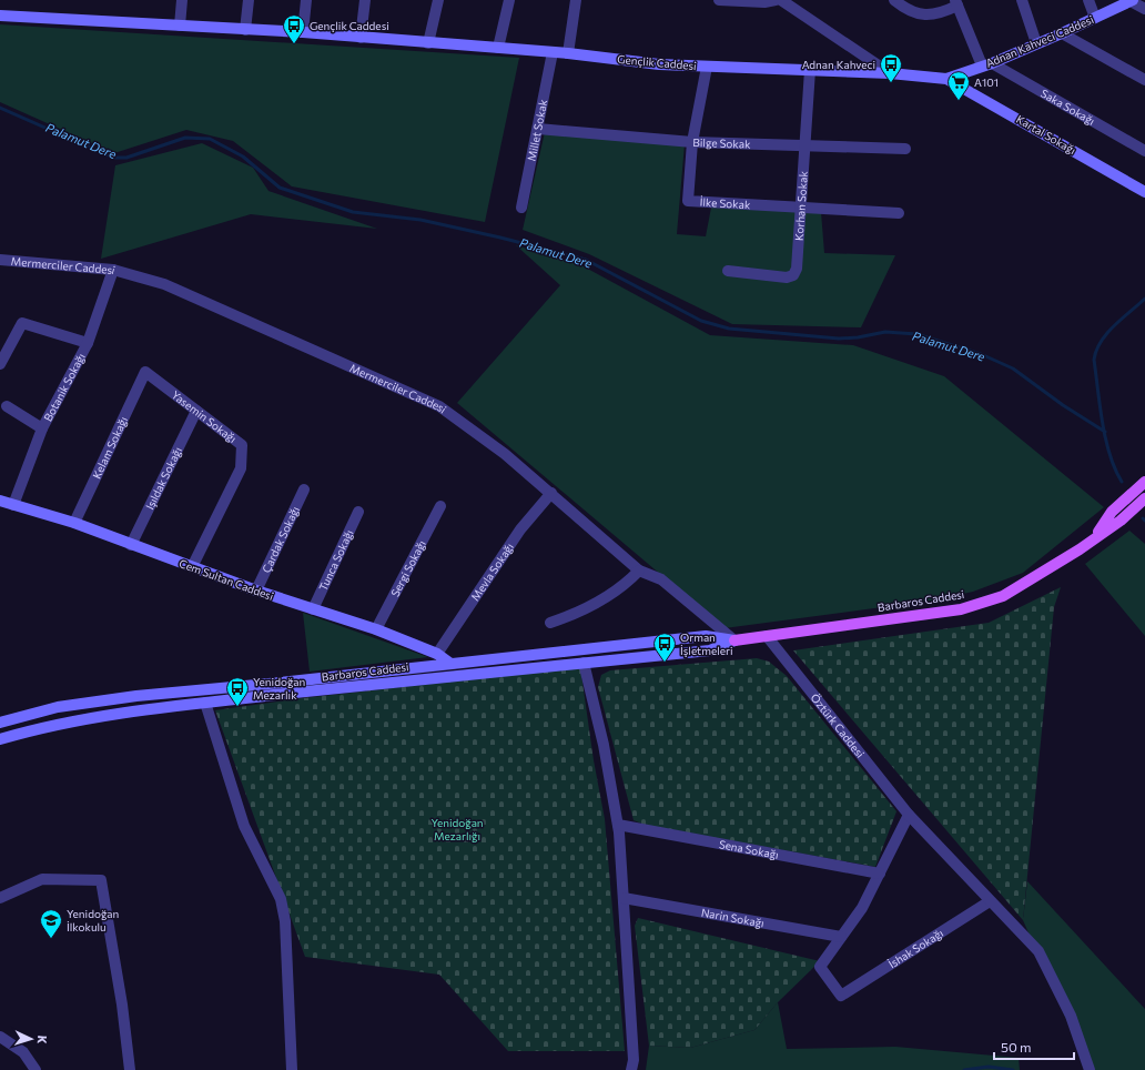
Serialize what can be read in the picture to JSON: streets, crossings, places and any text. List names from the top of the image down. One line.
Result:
{"streets":{"main road":["Adnan Kahveci Caddesi","Gençlik Caddesi","Kartal Sokağı","Cem Sultan Caddesi","Barbaros Caddesi"],"street":["Saka Sokağı","Millet Sokak","Bilge Sokak","İlke Sokak","Korhan Sokak","Mermerciler Caddesi","Botanik Sokağı","Yasemin Sokağı","Kelam Sokağı","Işıldak Sokağı","Çardak Sokağı","Tunca Sokağı","Sergi Sokağı","Mevla Sokağı","Öztürk Caddesi","Sena Sokağı","Narin Sokağı","İshak Sokağı"]},"crossings":[["Adnan Kahveci Caddesi","Gençlik Caddesi"],["Adnan Kahveci Caddesi","Saka Sokağı"],["Adnan Kahveci Caddesi","Kartal Sokağı"],["Gençlik Caddesi","Millet Sokak"],["Gençlik Caddesi","İlke Sokak"],["Gençlik Caddesi","Korhan Sokak"],["Millet Sokak","Bilge Sokak"],["Bilge Sokak","İlke Sokak"],["Bilge Sokak","Korhan Sokak"],["İlke Sokak","Korhan Sokak"],["Mermerciler Caddesi","Botanik Sokağı"],["Mermerciler Caddesi","Mevla Sokağı"],["Mermerciler Caddesi","Barbaros Caddesi"],["Botanik Sokağı","Cem Sultan Caddesi"],["Yasemin Sokağı","Kelam Sokağı"],["Yasemin Sokağı","Işıldak Sokağı"],["Yasemin Sokağı","Cem Sultan Caddesi"],["Kelam Sokağı","Cem Sultan Caddesi"],["Işıldak Sokağı","Cem Sultan Caddesi"],["Çardak Sokağı","Cem Sultan Caddesi"],["Tunca Sokağı","Cem Sultan Caddesi"],["Sergi Sokağı","Cem Sultan Caddesi"],["Mevla Sokağı","Cem Sultan Caddesi"],["Cem Sultan Caddesi","Barbaros Caddesi"],["Barbaros Caddesi","Öztürk Caddesi"],["Öztürk Caddesi","İshak Sokağı"],["Narin Sokağı","İshak Sokağı"]],"water":["Palamut Dere"],"parks":["Yenidoğan Mezarlığı"],"places":{"bus stop":["Gençlik Caddesi","Adnan Kahveci","Orman İşletmeleri","Yenidoğan Mezarlık"],"supermarket":["A101"],"school or university":["Yenidoğan İlkokulu"]},"scale_bar":"50 m","north":"right"}
